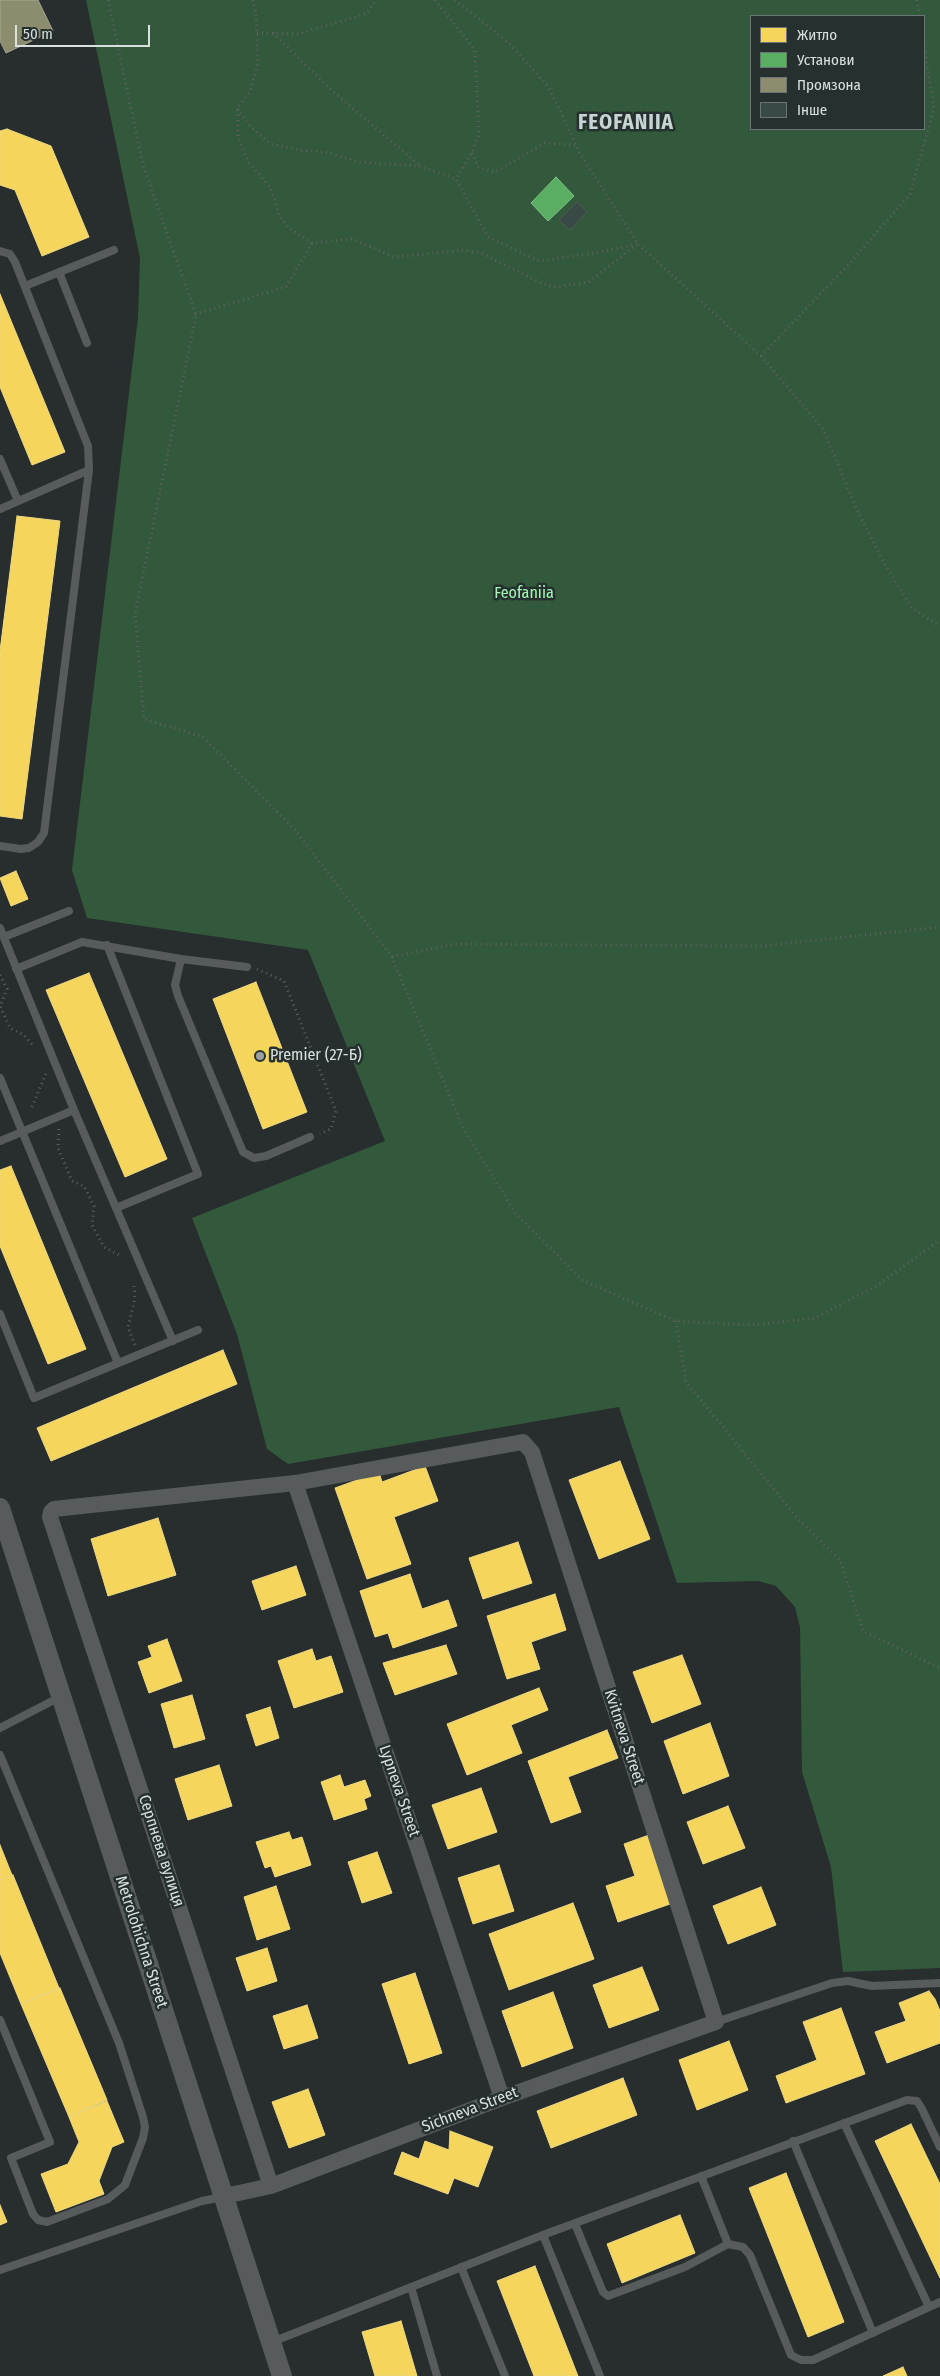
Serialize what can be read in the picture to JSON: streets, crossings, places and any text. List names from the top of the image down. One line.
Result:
{"streets":{"street":["Kvitneva Street","Lypneva Street","Серпнева вулиця","Metrolohichna Street","Sichneva Street"]},"crossings":[["Kvitneva Street","Lypneva Street"],["Kvitneva Street","Серпнева вулиця"],["Kvitneva Street","Sichneva Street"],["Lypneva Street","Серпнева вулиця"],["Lypneva Street","Sichneva Street"],["Серпнева вулиця","Sichneva Street"],["Metrolohichna Street","Sichneva Street"]],"districts":["FEOFANIIA"],"parks":["Feofaniia"],"places":["Premier (27-Б)"],"legend":["Житло","Установи","Промзона","Інше"],"scale_bar":"50 m"}
